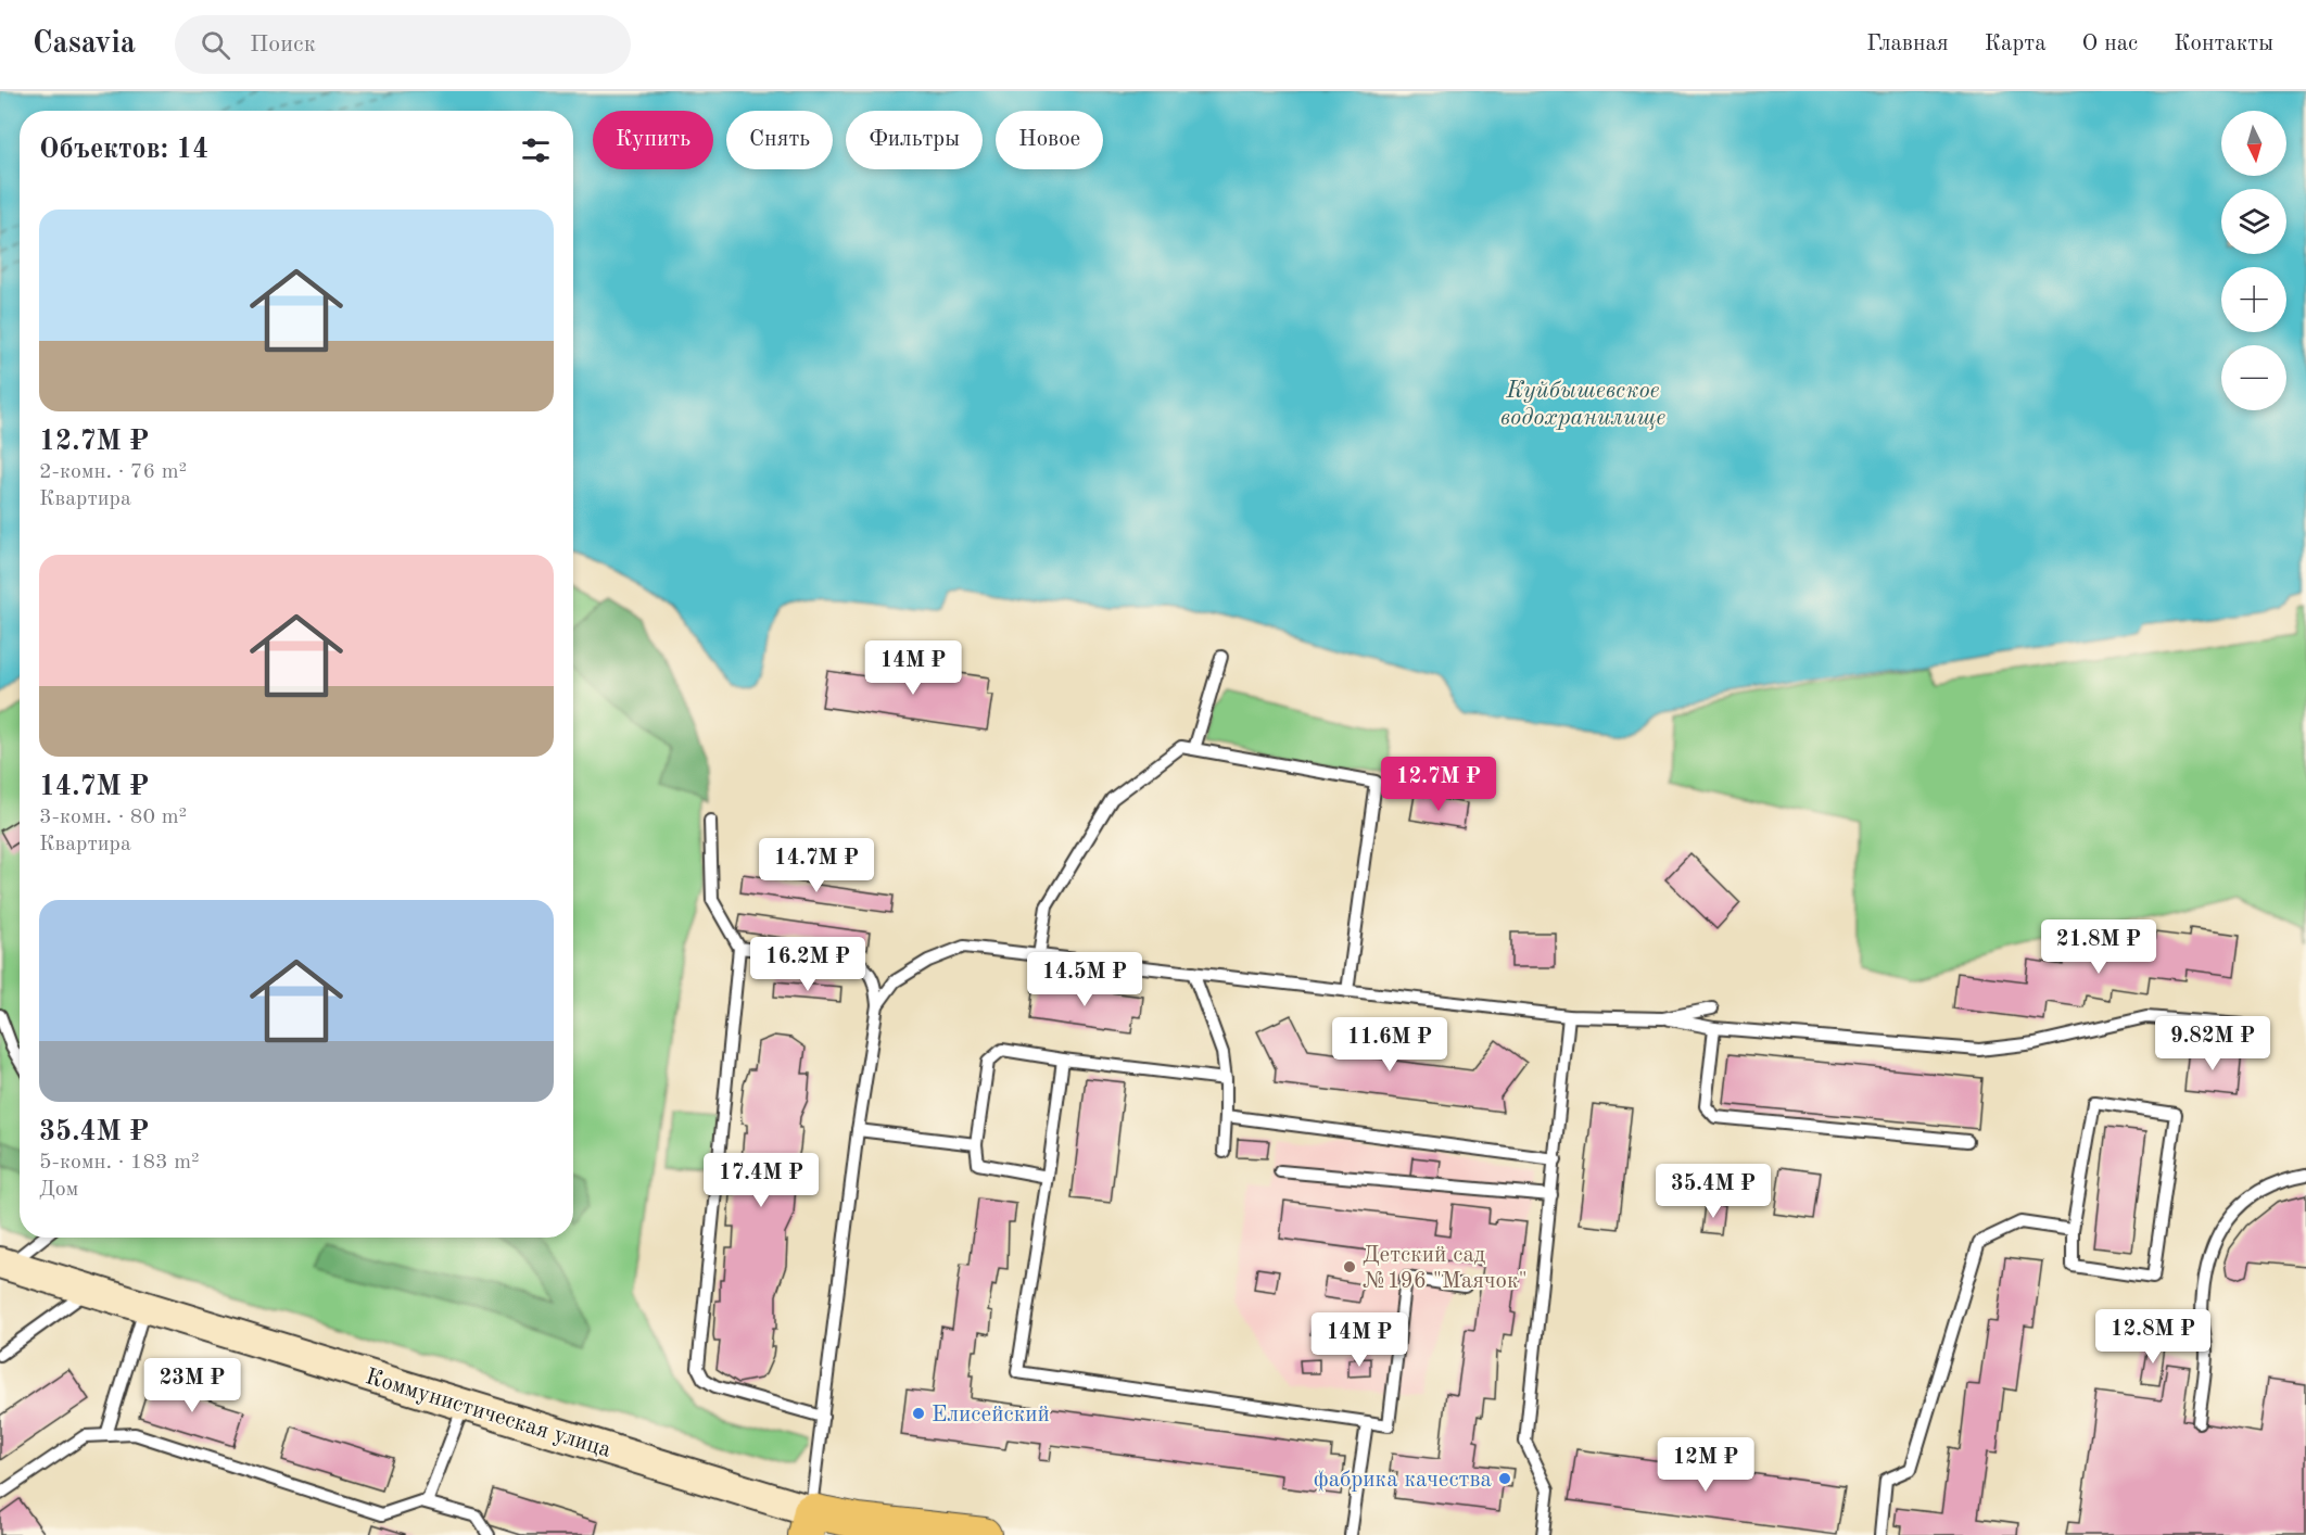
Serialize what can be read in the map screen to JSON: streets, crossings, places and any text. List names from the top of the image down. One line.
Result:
{"streets":{"main road":["Коммунистическая улица"]},"water":["Куйбышевское водохранилище"],"places":["Детский сад №196 \"Маячок\"","Елисейский","фабрика качества"],"north":"bottom","page":{"header":"Casavia","search":"Поиск","nav":["Главная","Карта","О нас","Контакты"],"map_buttons":["+","−"],"chip":["Купить","Снять","Фильтры","Новое"],"heading":"Объектов: 14","list":[{"name":"12.7M ₽","note":"2-комн. · 76 m² · Квартира"},{"name":"14.7M ₽","note":"3-комн. · 80 m² · Квартира"},{"name":"35.4M ₽","note":"5-комн. · 183 m² · Дом"}],"price":["14M ₽","12.7M ₽","14.7M ₽","21.8M ₽","16.2M ₽","14.5M ₽","9.82M ₽","11.6M ₽","17.4M ₽","35.4M ₽","12.8M ₽","14M ₽","23M ₽","12M ₽"]}}
